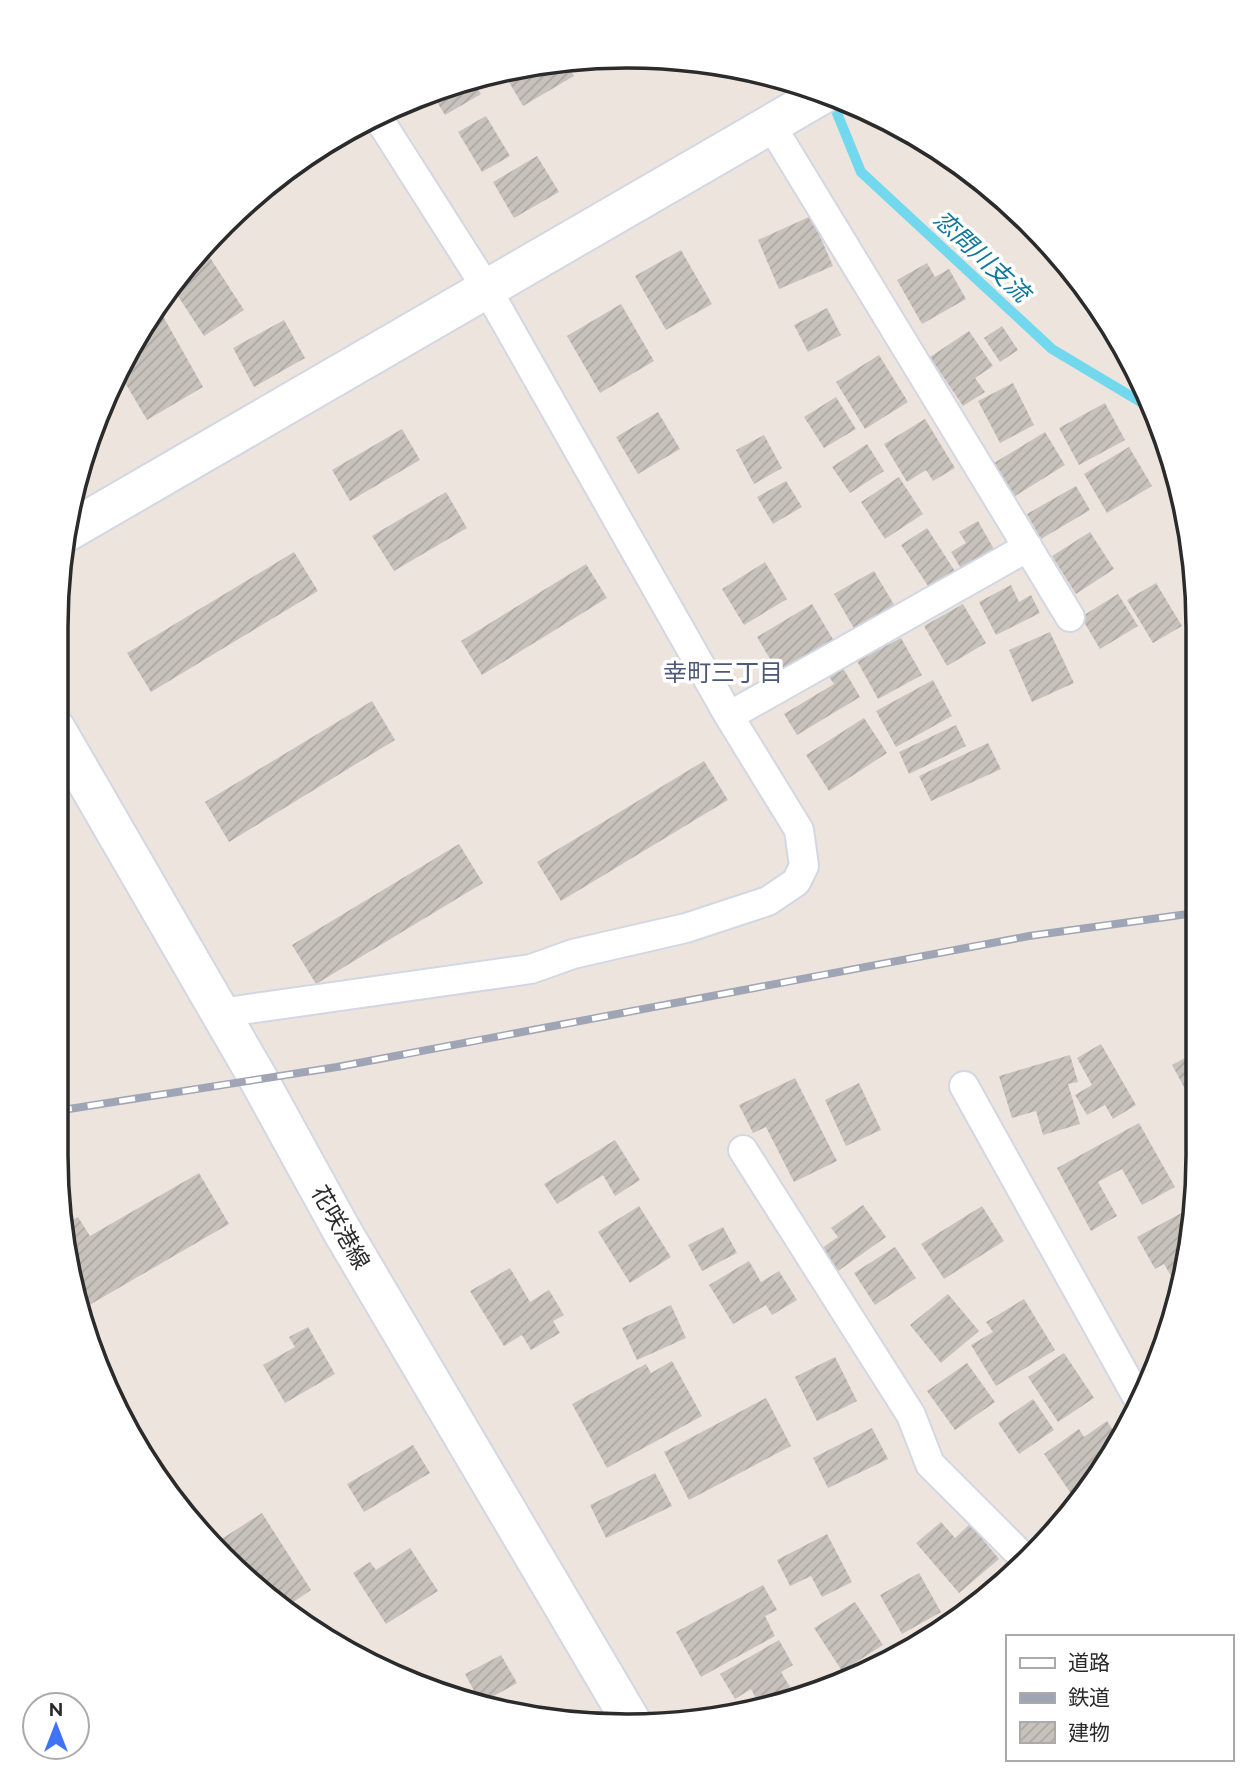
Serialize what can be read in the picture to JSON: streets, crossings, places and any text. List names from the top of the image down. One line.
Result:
{"streets":{"main road":["花咲港線"]},"districts":["幸町三丁目"],"water":["恋問川支流"],"legend":["道路","鉄道","建物"],"north":"top"}
